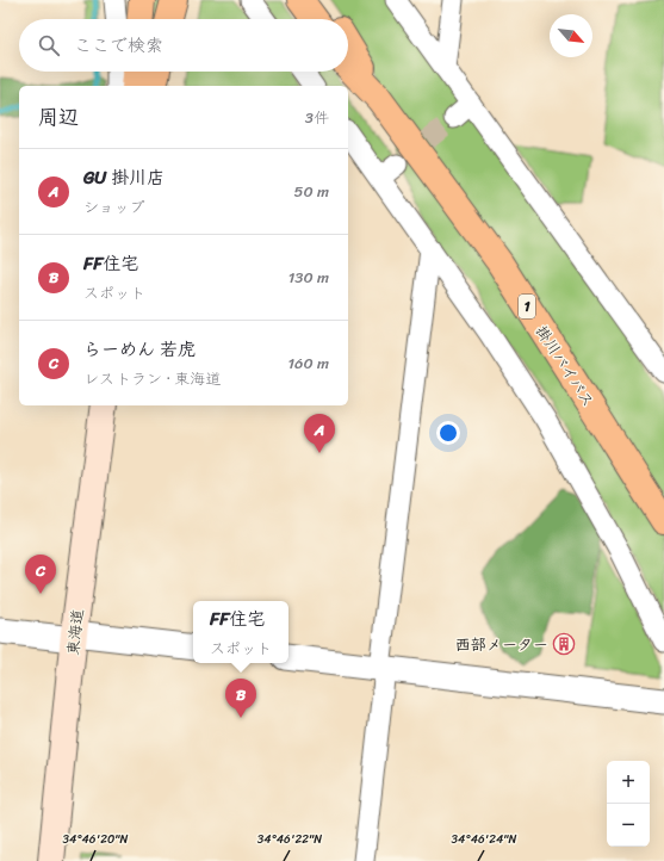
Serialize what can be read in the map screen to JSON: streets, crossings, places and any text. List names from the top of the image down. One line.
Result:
{"streets":{"highway":["1","掛川バイパス"],"main road":["東海道"]},"crossings":[["1","掛川バイパス"]],"places":{"building":["西部メーター"]},"north":"bottom right","page":{"search":"ここで検索","heading":["周辺","3件"],"list":[{"mark":"A","name":"GU 掛川店","note":"ショップ","value":"50 m"},{"mark":"B","name":"FF住宅","note":"スポット","value":"130 m"},{"mark":"C","name":"らーめん 若虎","note":"レストラン · 東海道","value":"160 m"}],"pins":["A","C","B"],"popup":["FF住宅","スポット"],"map_buttons":["+","−"]},"coordinates":["34°46'20\"N","34°46'22\"N","34°46'24\"N"]}
